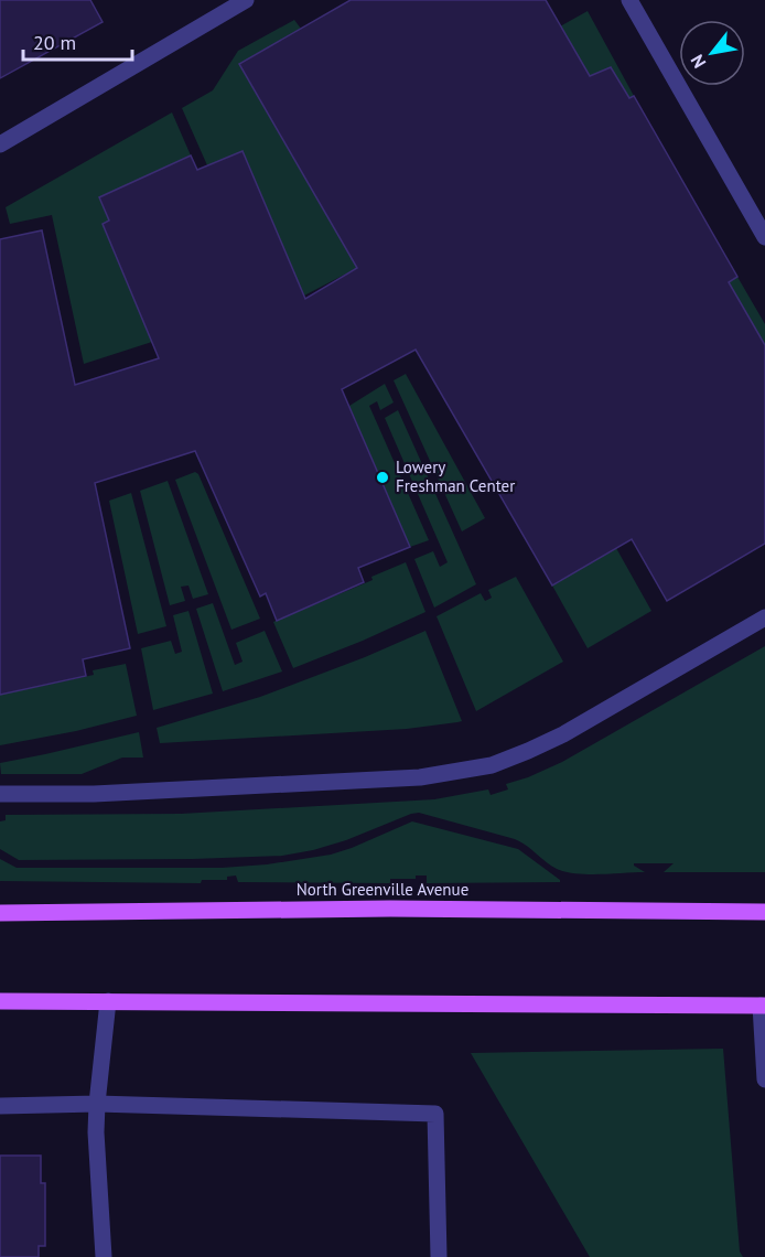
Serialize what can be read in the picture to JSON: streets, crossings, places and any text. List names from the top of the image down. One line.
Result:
{"streets":{"main road":["North Greenville Avenue"]},"places":["Lowery Freshman Center"],"scale_bar":"20 m","north":"bottom left"}
